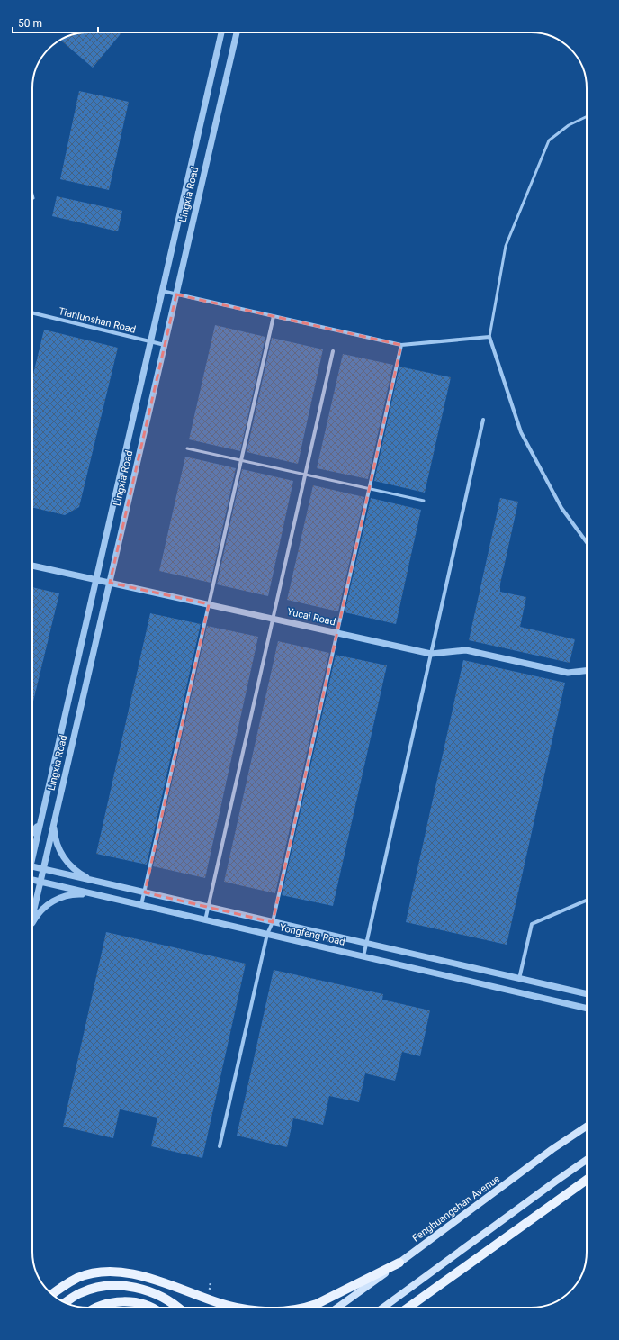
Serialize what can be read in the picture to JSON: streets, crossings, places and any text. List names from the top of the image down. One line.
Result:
{"streets":{"main road":["Fenghuangshan Avenue"],"street":["Lingxia Road","Tianluoshan Road","Yucai Road","Yongfeng Road"]},"crossings":[["Lingxia Road","Tianluoshan Road"],["Lingxia Road","Yucai Road"],["Lingxia Road","Yongfeng Road"]],"scale_bar":"50 m"}
